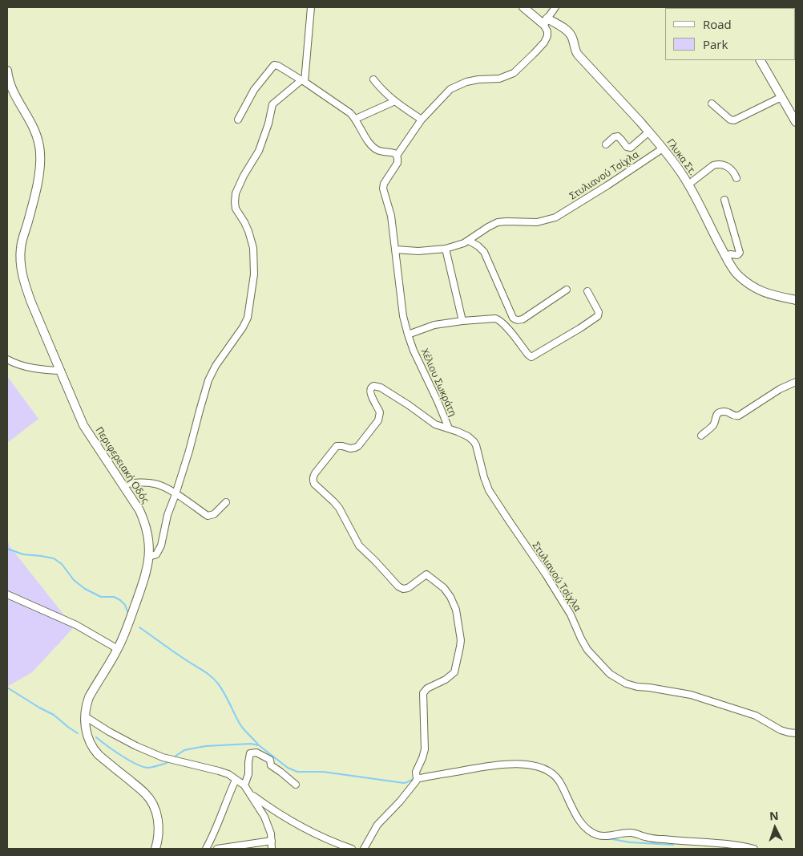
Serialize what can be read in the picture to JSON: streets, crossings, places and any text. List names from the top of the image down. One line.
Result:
{"streets":{"main road":["Γλυκα Στ.","Περιφερειακή Οδός"],"street":["Στυλιανού Τσίχλα","Χέλιου Σωκράτη"]},"crossings":[["Γλυκα Στ.","Στυλιανού Τσίχλα"],["Γλυκα Στ.","Χέλιου Σωκράτη"],["Στυλιανού Τσίχλα","Χέλιου Σωκράτη"]],"legend":["Road","Park"],"north":"top"}
